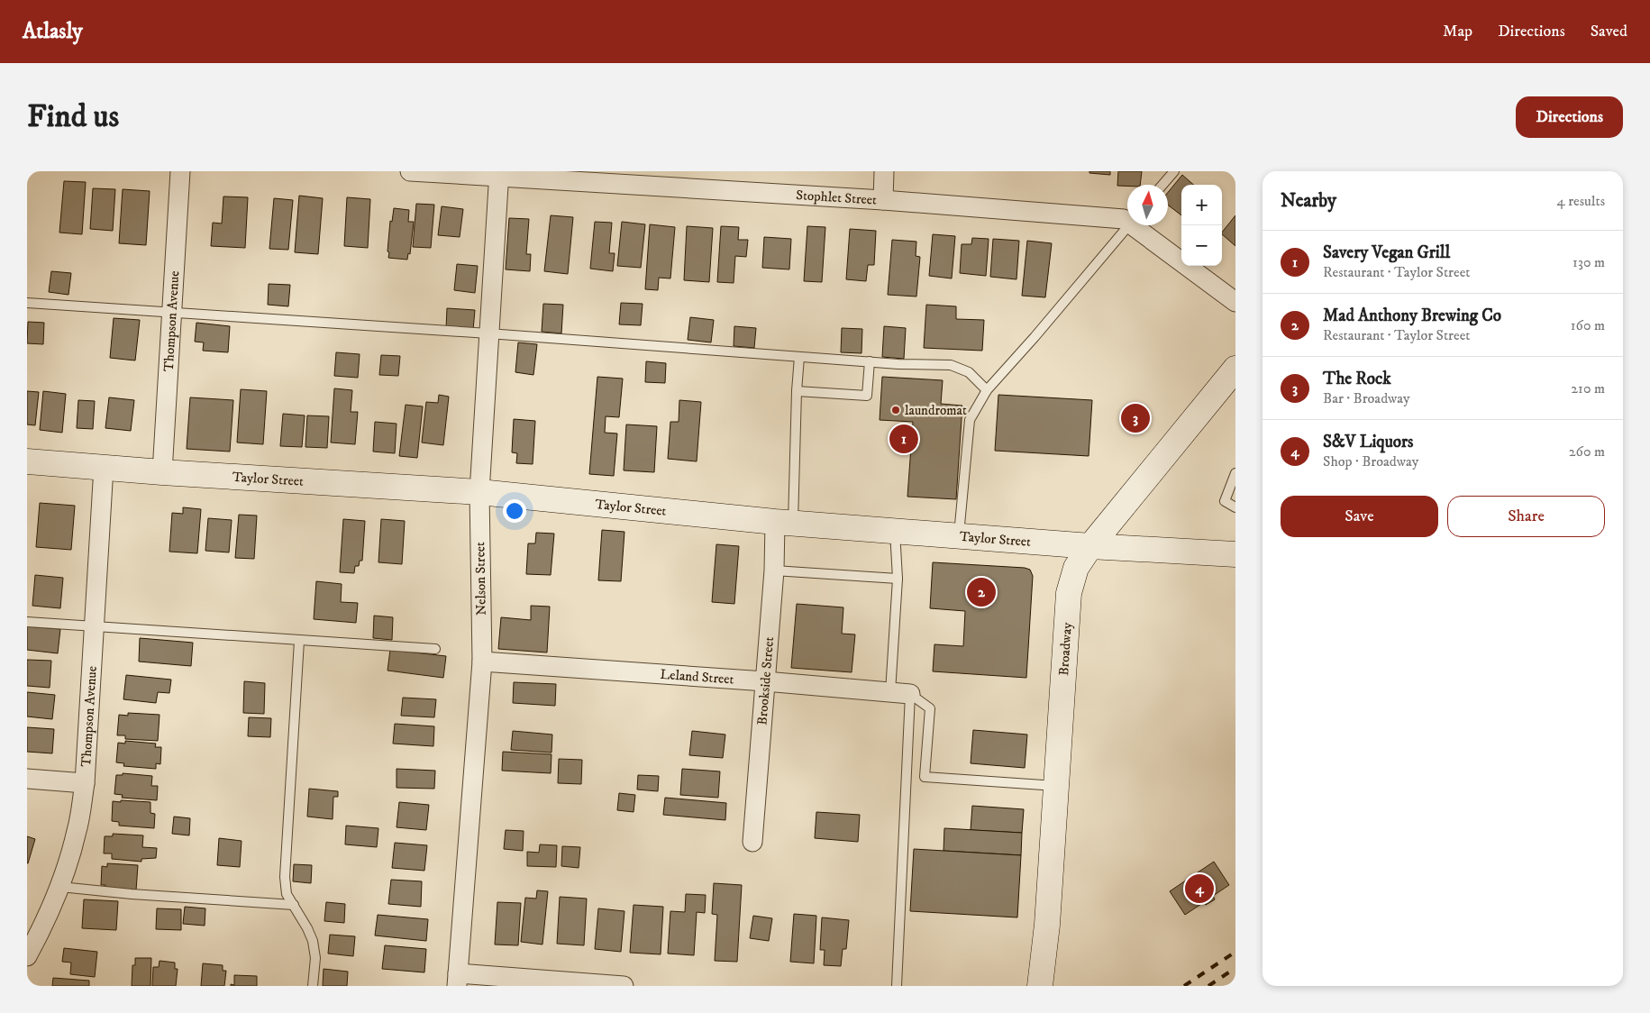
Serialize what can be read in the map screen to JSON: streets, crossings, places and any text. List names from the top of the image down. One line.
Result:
{"streets":{"main road":["Taylor Street","Broadway"],"street":["Stophlet Street","Thompson Avenue","Nelson Street","Leland Street","Brookside Street"]},"crossings":[["Stophlet Street","Nelson Street"],["Thompson Avenue","Taylor Street"],["Taylor Street","Nelson Street"],["Taylor Street","Broadway"],["Taylor Street","Brookside Street"],["Nelson Street","Leland Street"],["Leland Street","Brookside Street"]],"places":["laundromat"],"north":"top","page":{"header":"Atlasly","nav":["Map","Directions","Saved"],"buttons":["Directions",["Save","Share"]],"title":"Find us","heading":["Nearby","4 results"],"map_buttons":["+","−"],"list":[{"mark":"1","name":"Savery Vegan Grill","note":"Restaurant · Taylor Street","value":"130 m"},{"mark":"2","name":"Mad Anthony Brewing Co","note":"Restaurant · Taylor Street","value":"160 m"},{"mark":"3","name":"The Rock","note":"Bar · Broadway","value":"210 m"},{"mark":"4","name":"S&V Liquors","note":"Shop · Broadway","value":"260 m"}],"pins":["3","1","2","4"]}}
